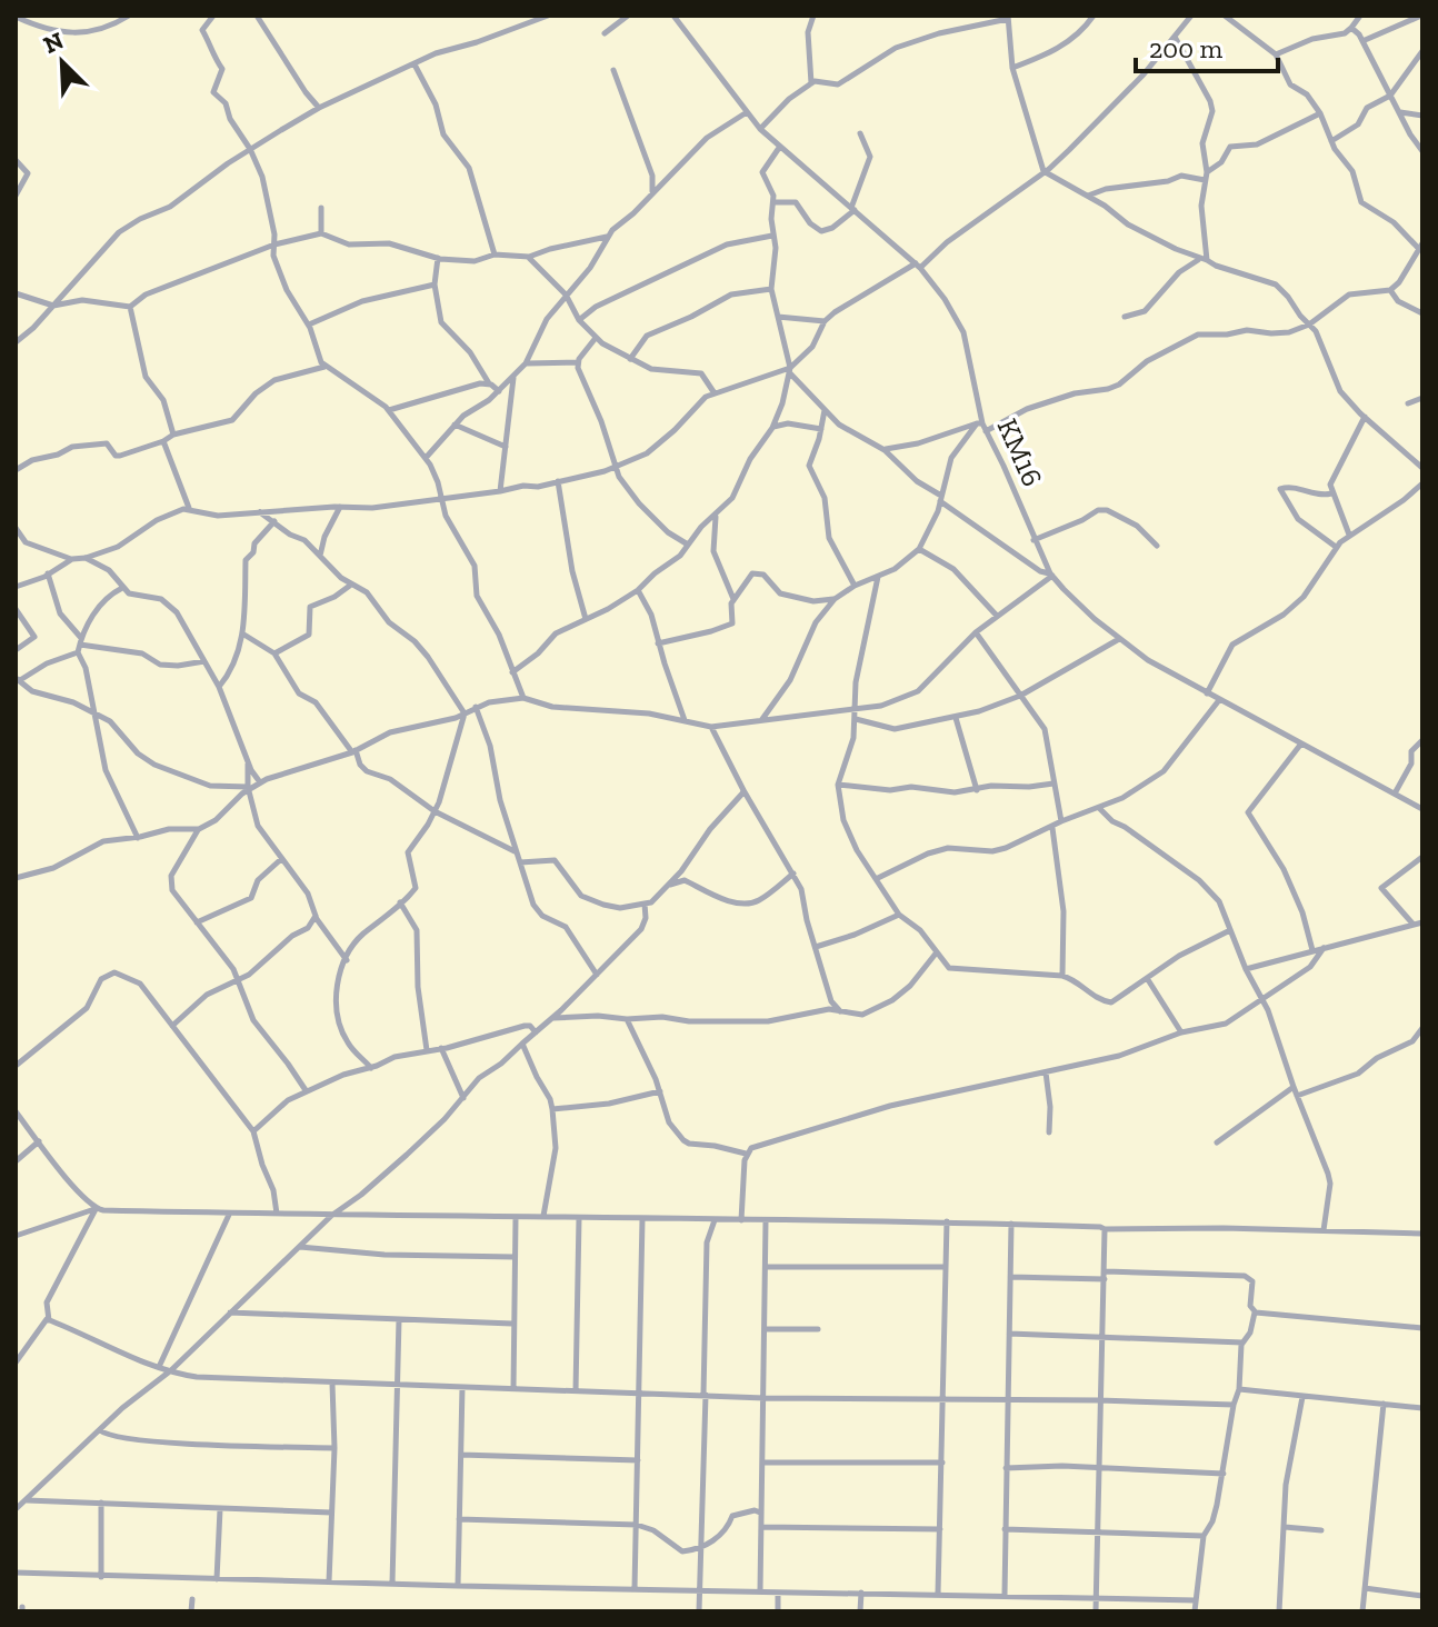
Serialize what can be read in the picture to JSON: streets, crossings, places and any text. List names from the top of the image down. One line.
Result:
{"streets":{"street":["KM16"]},"scale_bar":"200 m","north":"top left"}
